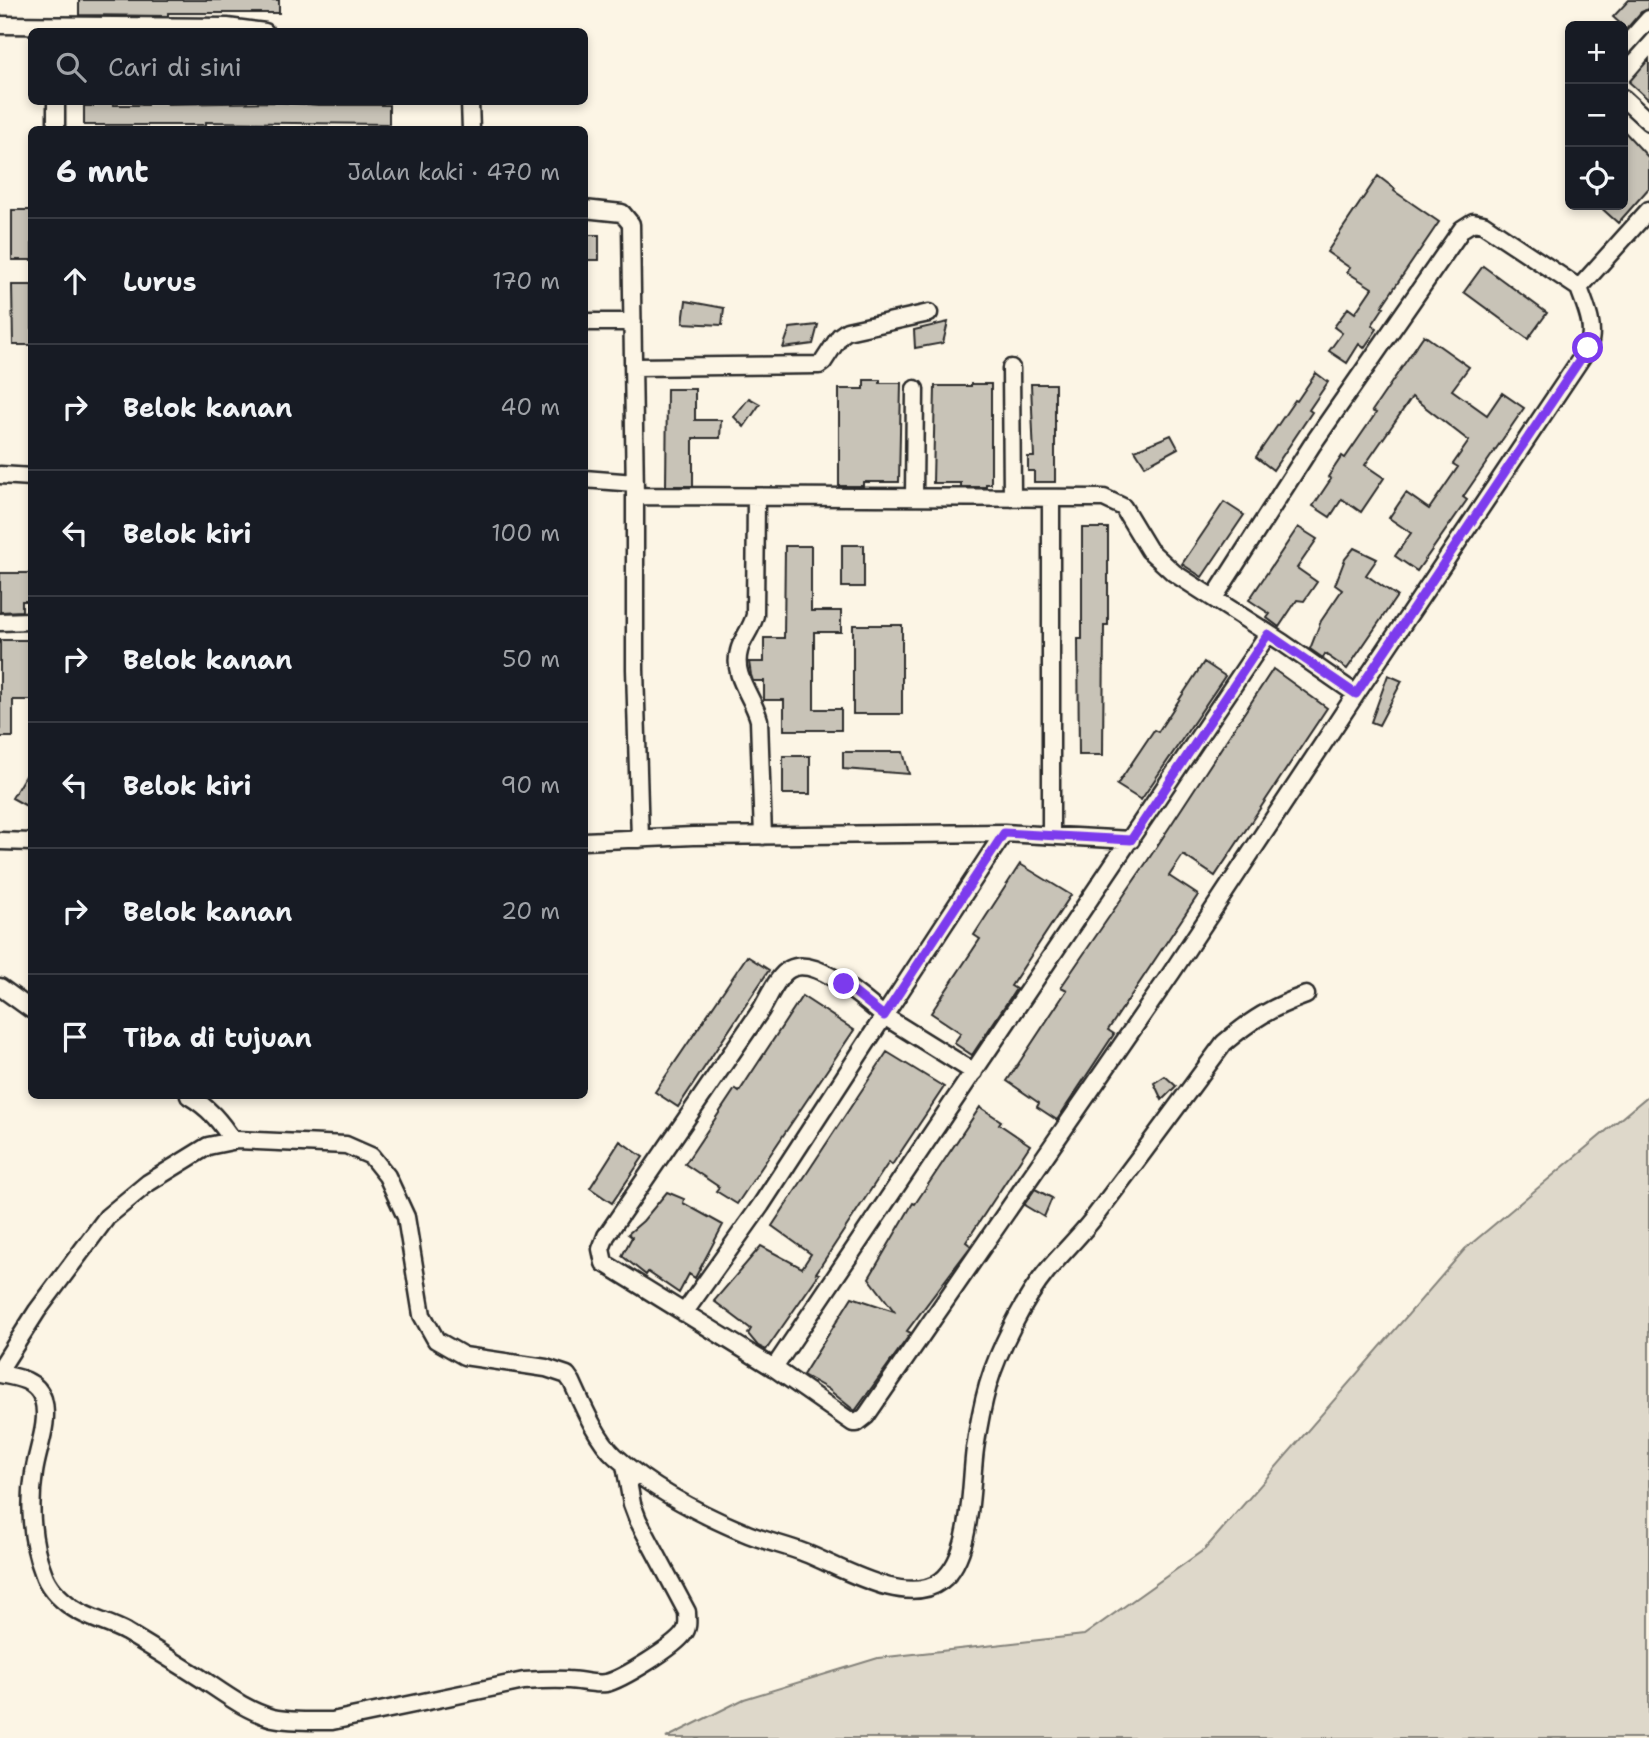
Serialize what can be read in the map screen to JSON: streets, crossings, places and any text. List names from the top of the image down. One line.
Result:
{"page":{"map_buttons":["+","−"],"search":"Cari di sini","heading":["6 mnt","Jalan kaki · 470 m"],"list":[["Lurus","170 m"],["Belok kanan","40 m"],["Belok kiri","100 m"],["Belok kanan","50 m"],["Belok kiri","90 m"],["Belok kanan","20 m"],"Tiba di tujuan"]}}
